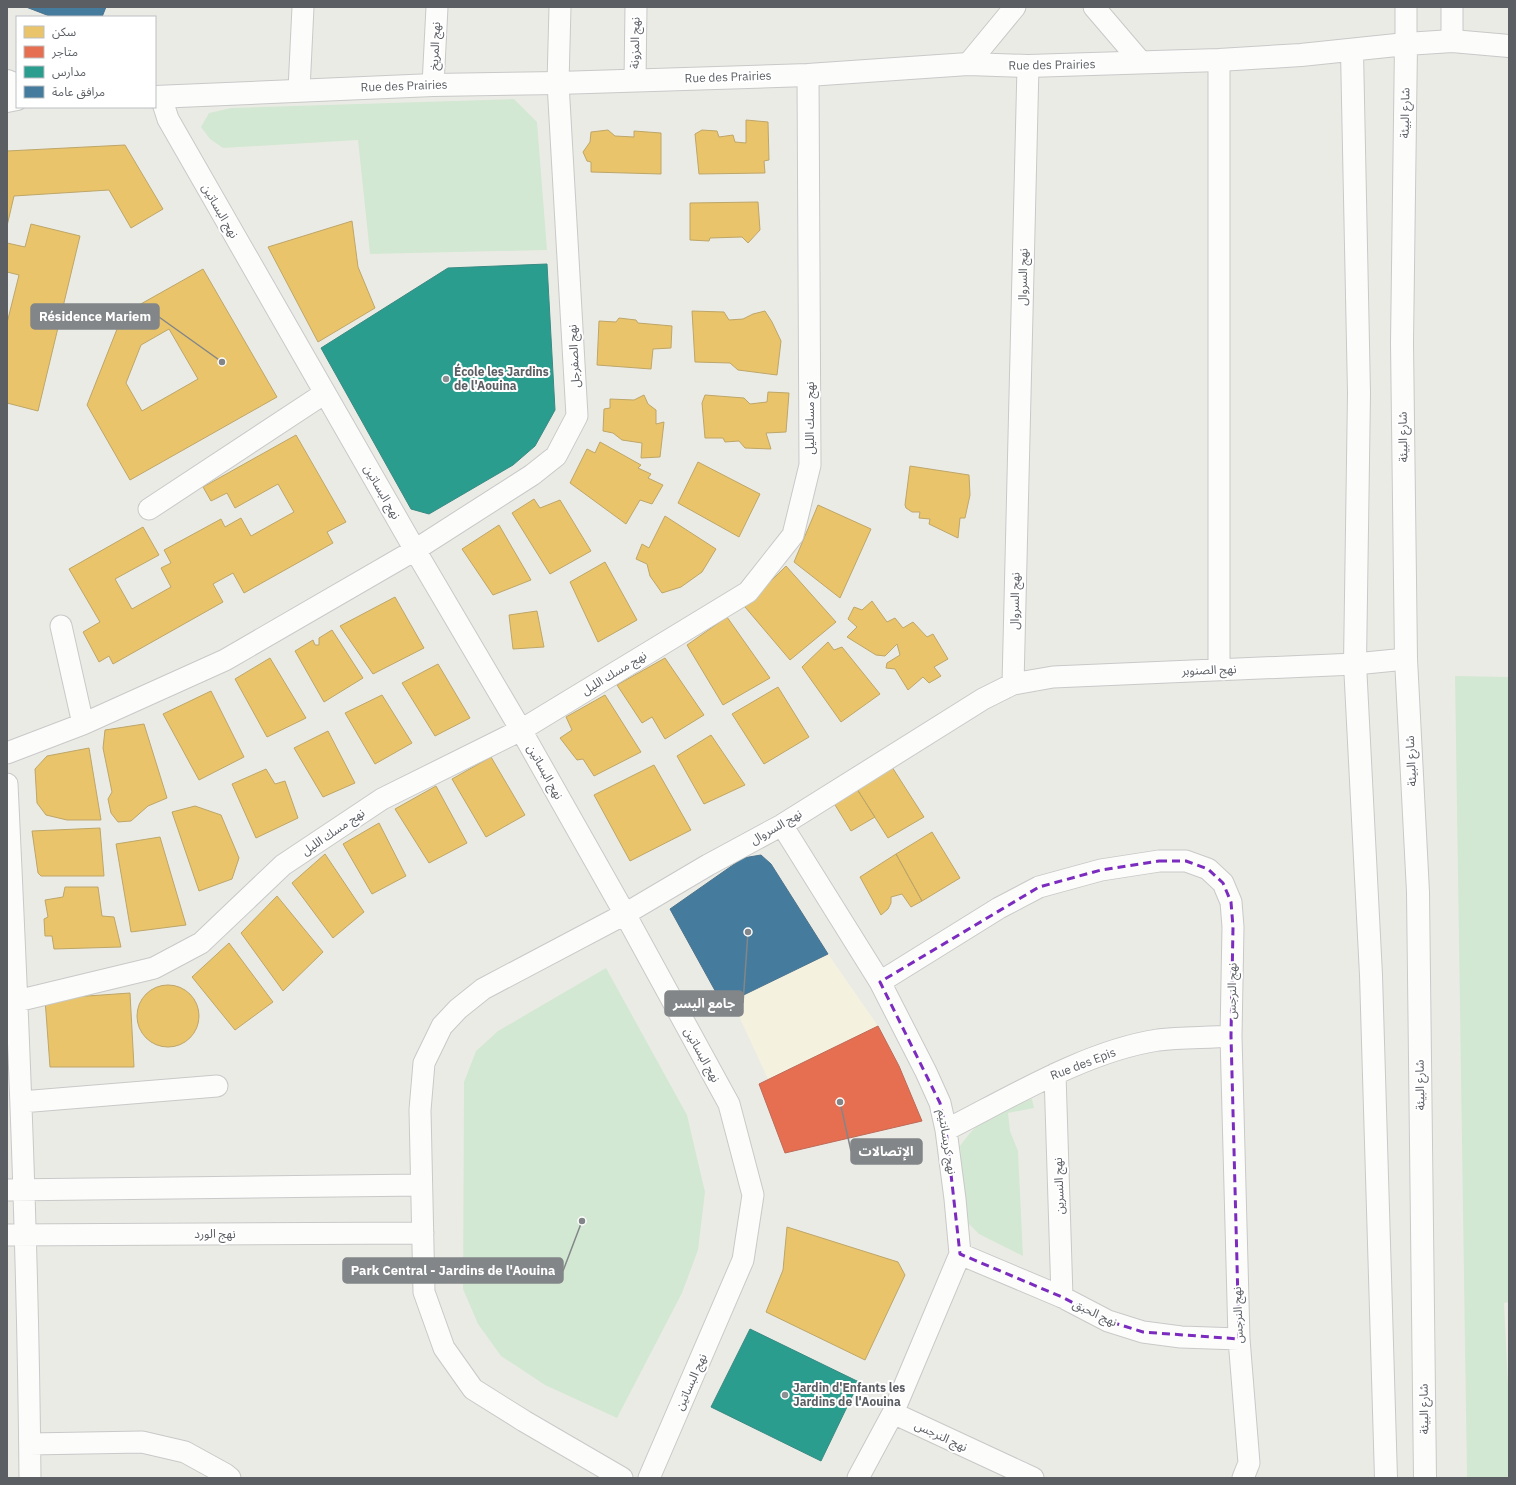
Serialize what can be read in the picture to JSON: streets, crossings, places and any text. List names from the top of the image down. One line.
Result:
{"streets":{"street":["نهج المزونة","نهج المريخ","Rue des Prairies","شارع البيئة","نهج البساتين","نهج السروال","نهج الصفرجل","نهج مسك الليل","نهج الصنوبر","نهج النرجس","Rue des Epis","نهج كريسانتيم","نهج النسرين","نهج الورد","نهج الحبق"]},"crossings":[["نهج المزونة","Rue des Prairies"],["نهج المريخ","Rue des Prairies"],["Rue des Prairies","شارع البيئة"],["Rue des Prairies","نهج البساتين"],["Rue des Prairies","نهج السروال"],["Rue des Prairies","نهج الصفرجل"],["Rue des Prairies","نهج مسك الليل"],["شارع البيئة","نهج الصنوبر"],["نهج البساتين","نهج السروال"],["نهج البساتين","نهج الصفرجل"],["نهج البساتين","نهج مسك الليل"],["نهج السروال","نهج الصنوبر"],["نهج السروال","نهج كريسانتيم"],["نهج السروال","نهج الورد"],["نهج النرجس","Rue des Epis"],["نهج النرجس","نهج كريسانتيم"],["نهج النرجس","نهج الحبق"],["Rue des Epis","نهج كريسانتيم"],["Rue des Epis","نهج النسرين"],["نهج كريسانتيم","نهج الحبق"],["نهج النسرين","نهج الحبق"]],"places":["Résidence Mariem","École les Jardins de l'Aouina","جامع اليسر","الإتصالات","Park Central - Jardins de l'Aouina","Jardin d'Enfants les Jardins de l'Aouina"],"legend":["سكن","متاجر","مدارس","مرافق عامة"]}
